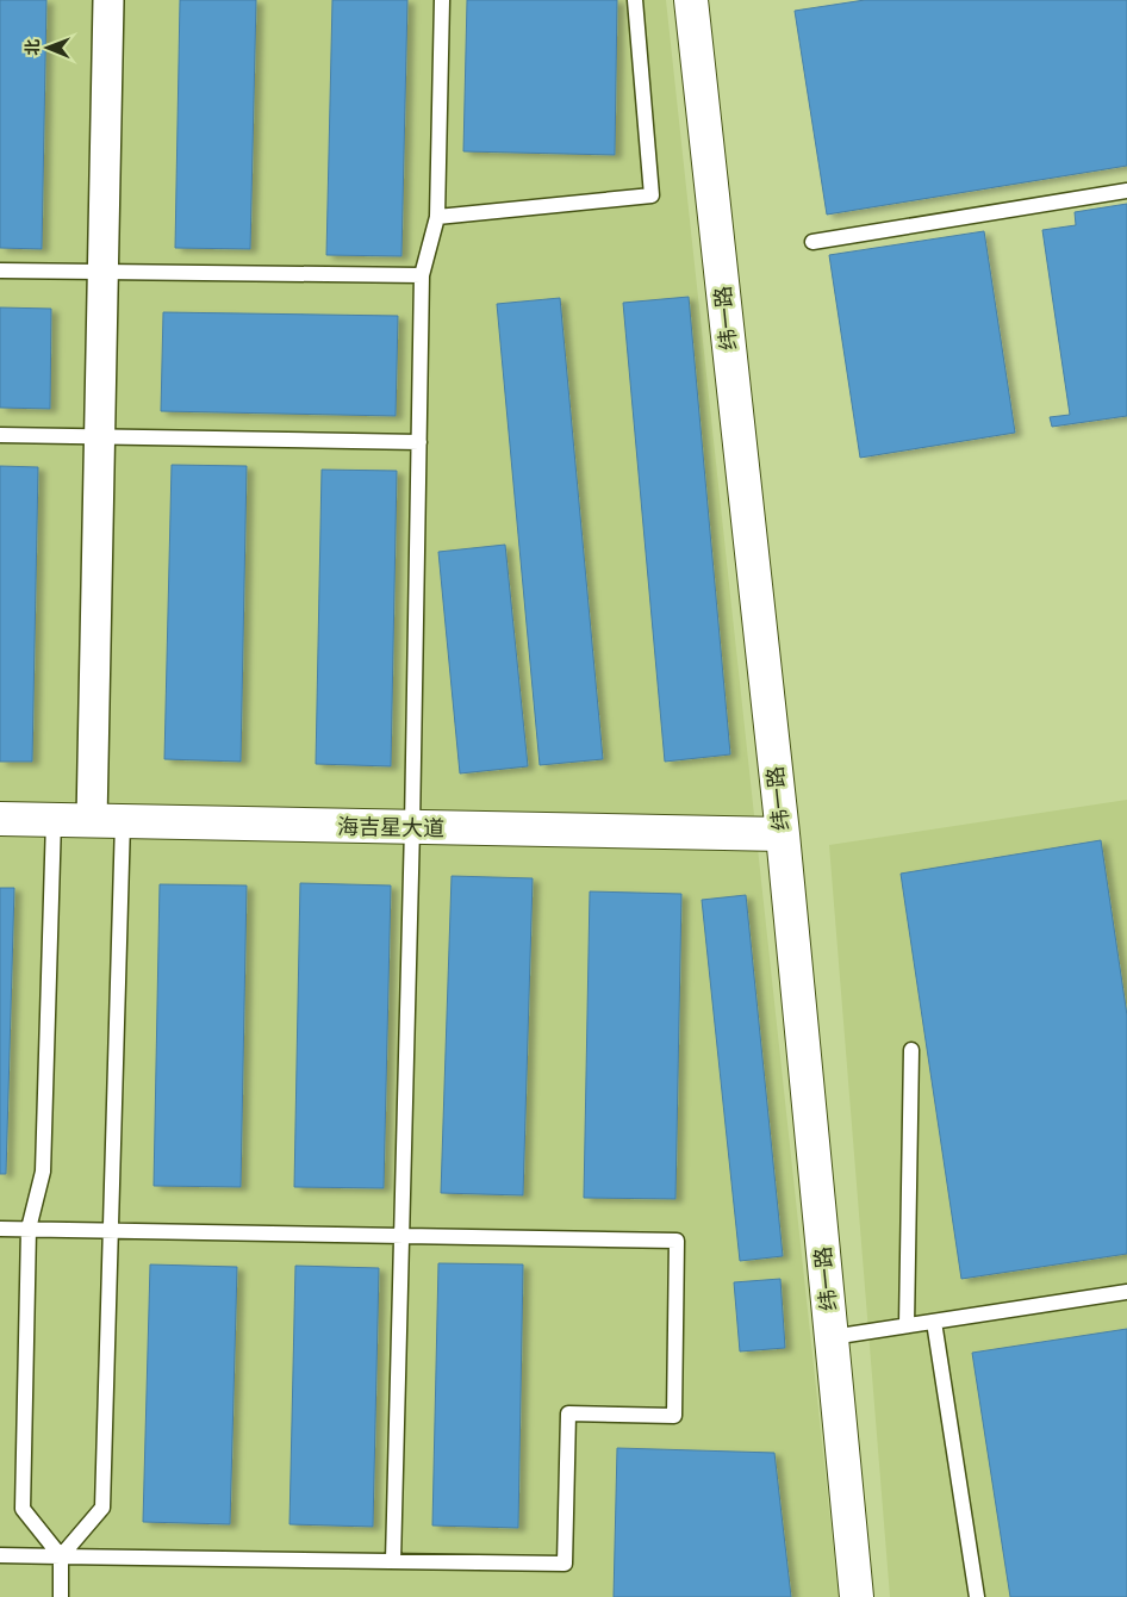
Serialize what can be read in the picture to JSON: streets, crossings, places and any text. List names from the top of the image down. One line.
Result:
{"streets":{"street":["纬一路","海吉星大道"]},"crossings":[["纬一路","海吉星大道"]],"north":"left"}
